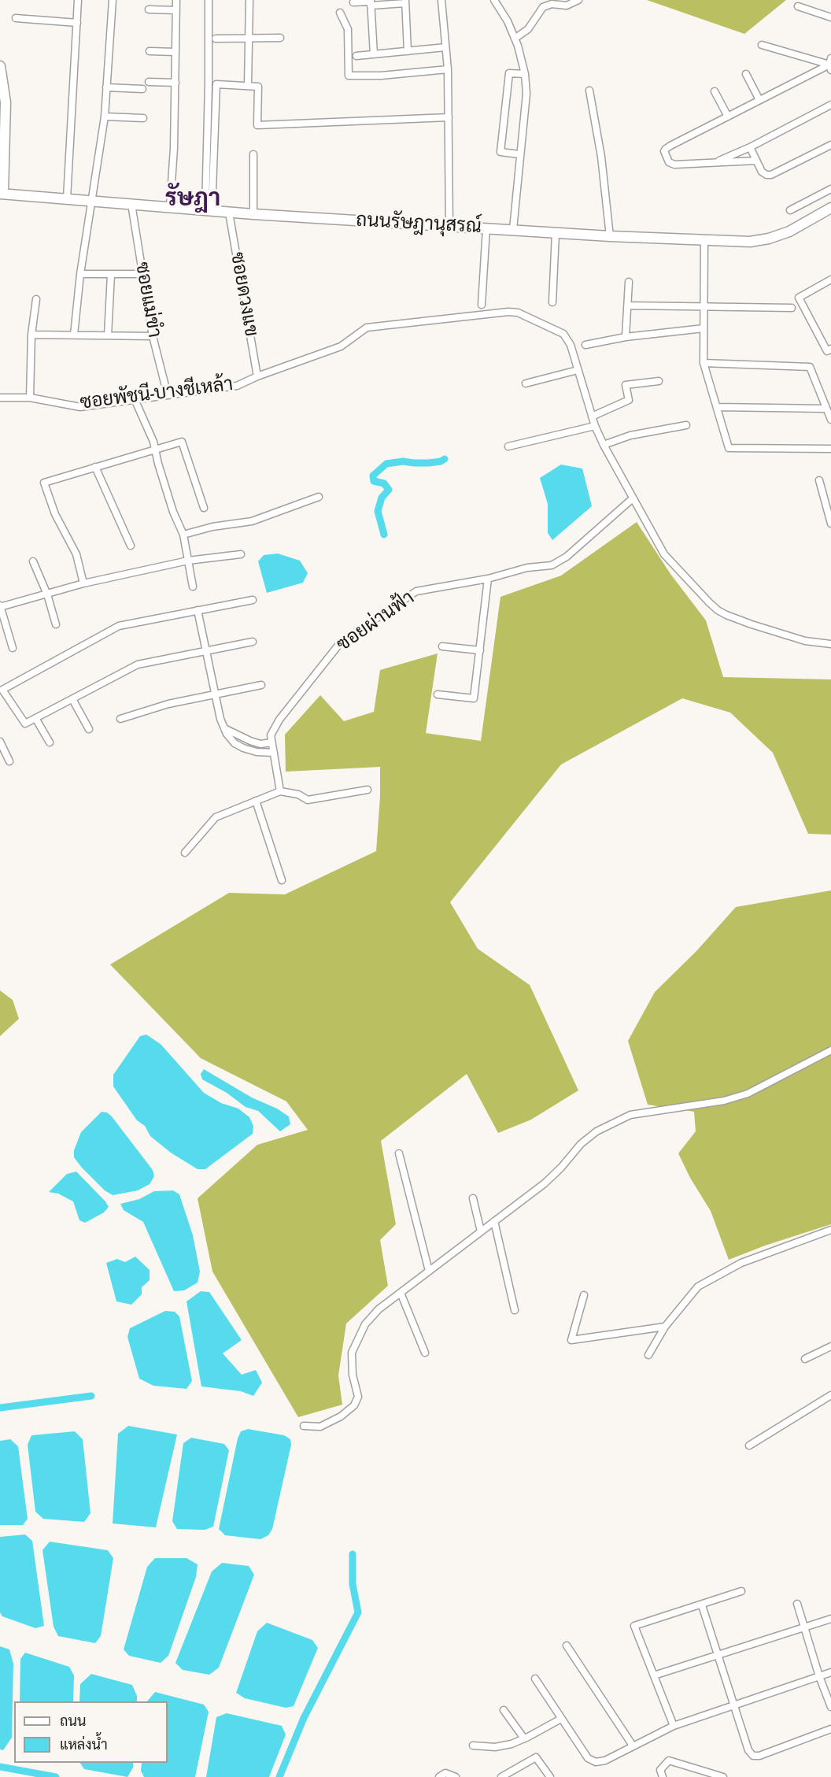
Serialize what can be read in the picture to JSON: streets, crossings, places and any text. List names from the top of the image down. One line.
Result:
{"streets":{"street":["ถนนรัษฎานุสรณ์","ซอยดวงแข","ซอยแม่ขำ","ซอยพัชนี-บางชีเหล้า","ซอยผ่านฟ้า"]},"crossings":[["ถนนรัษฎานุสรณ์","ซอยดวงแข"],["ถนนรัษฎานุสรณ์","ซอยแม่ขำ"],["ซอยดวงแข","ซอยพัชนี-บางชีเหล้า"],["ซอยแม่ขำ","ซอยพัชนี-บางชีเหล้า"],["ซอยพัชนี-บางชีเหล้า","ซอยผ่านฟ้า"]],"districts":["รัษฎา"],"legend":["ถนน","แหล่งน้ำ"]}
